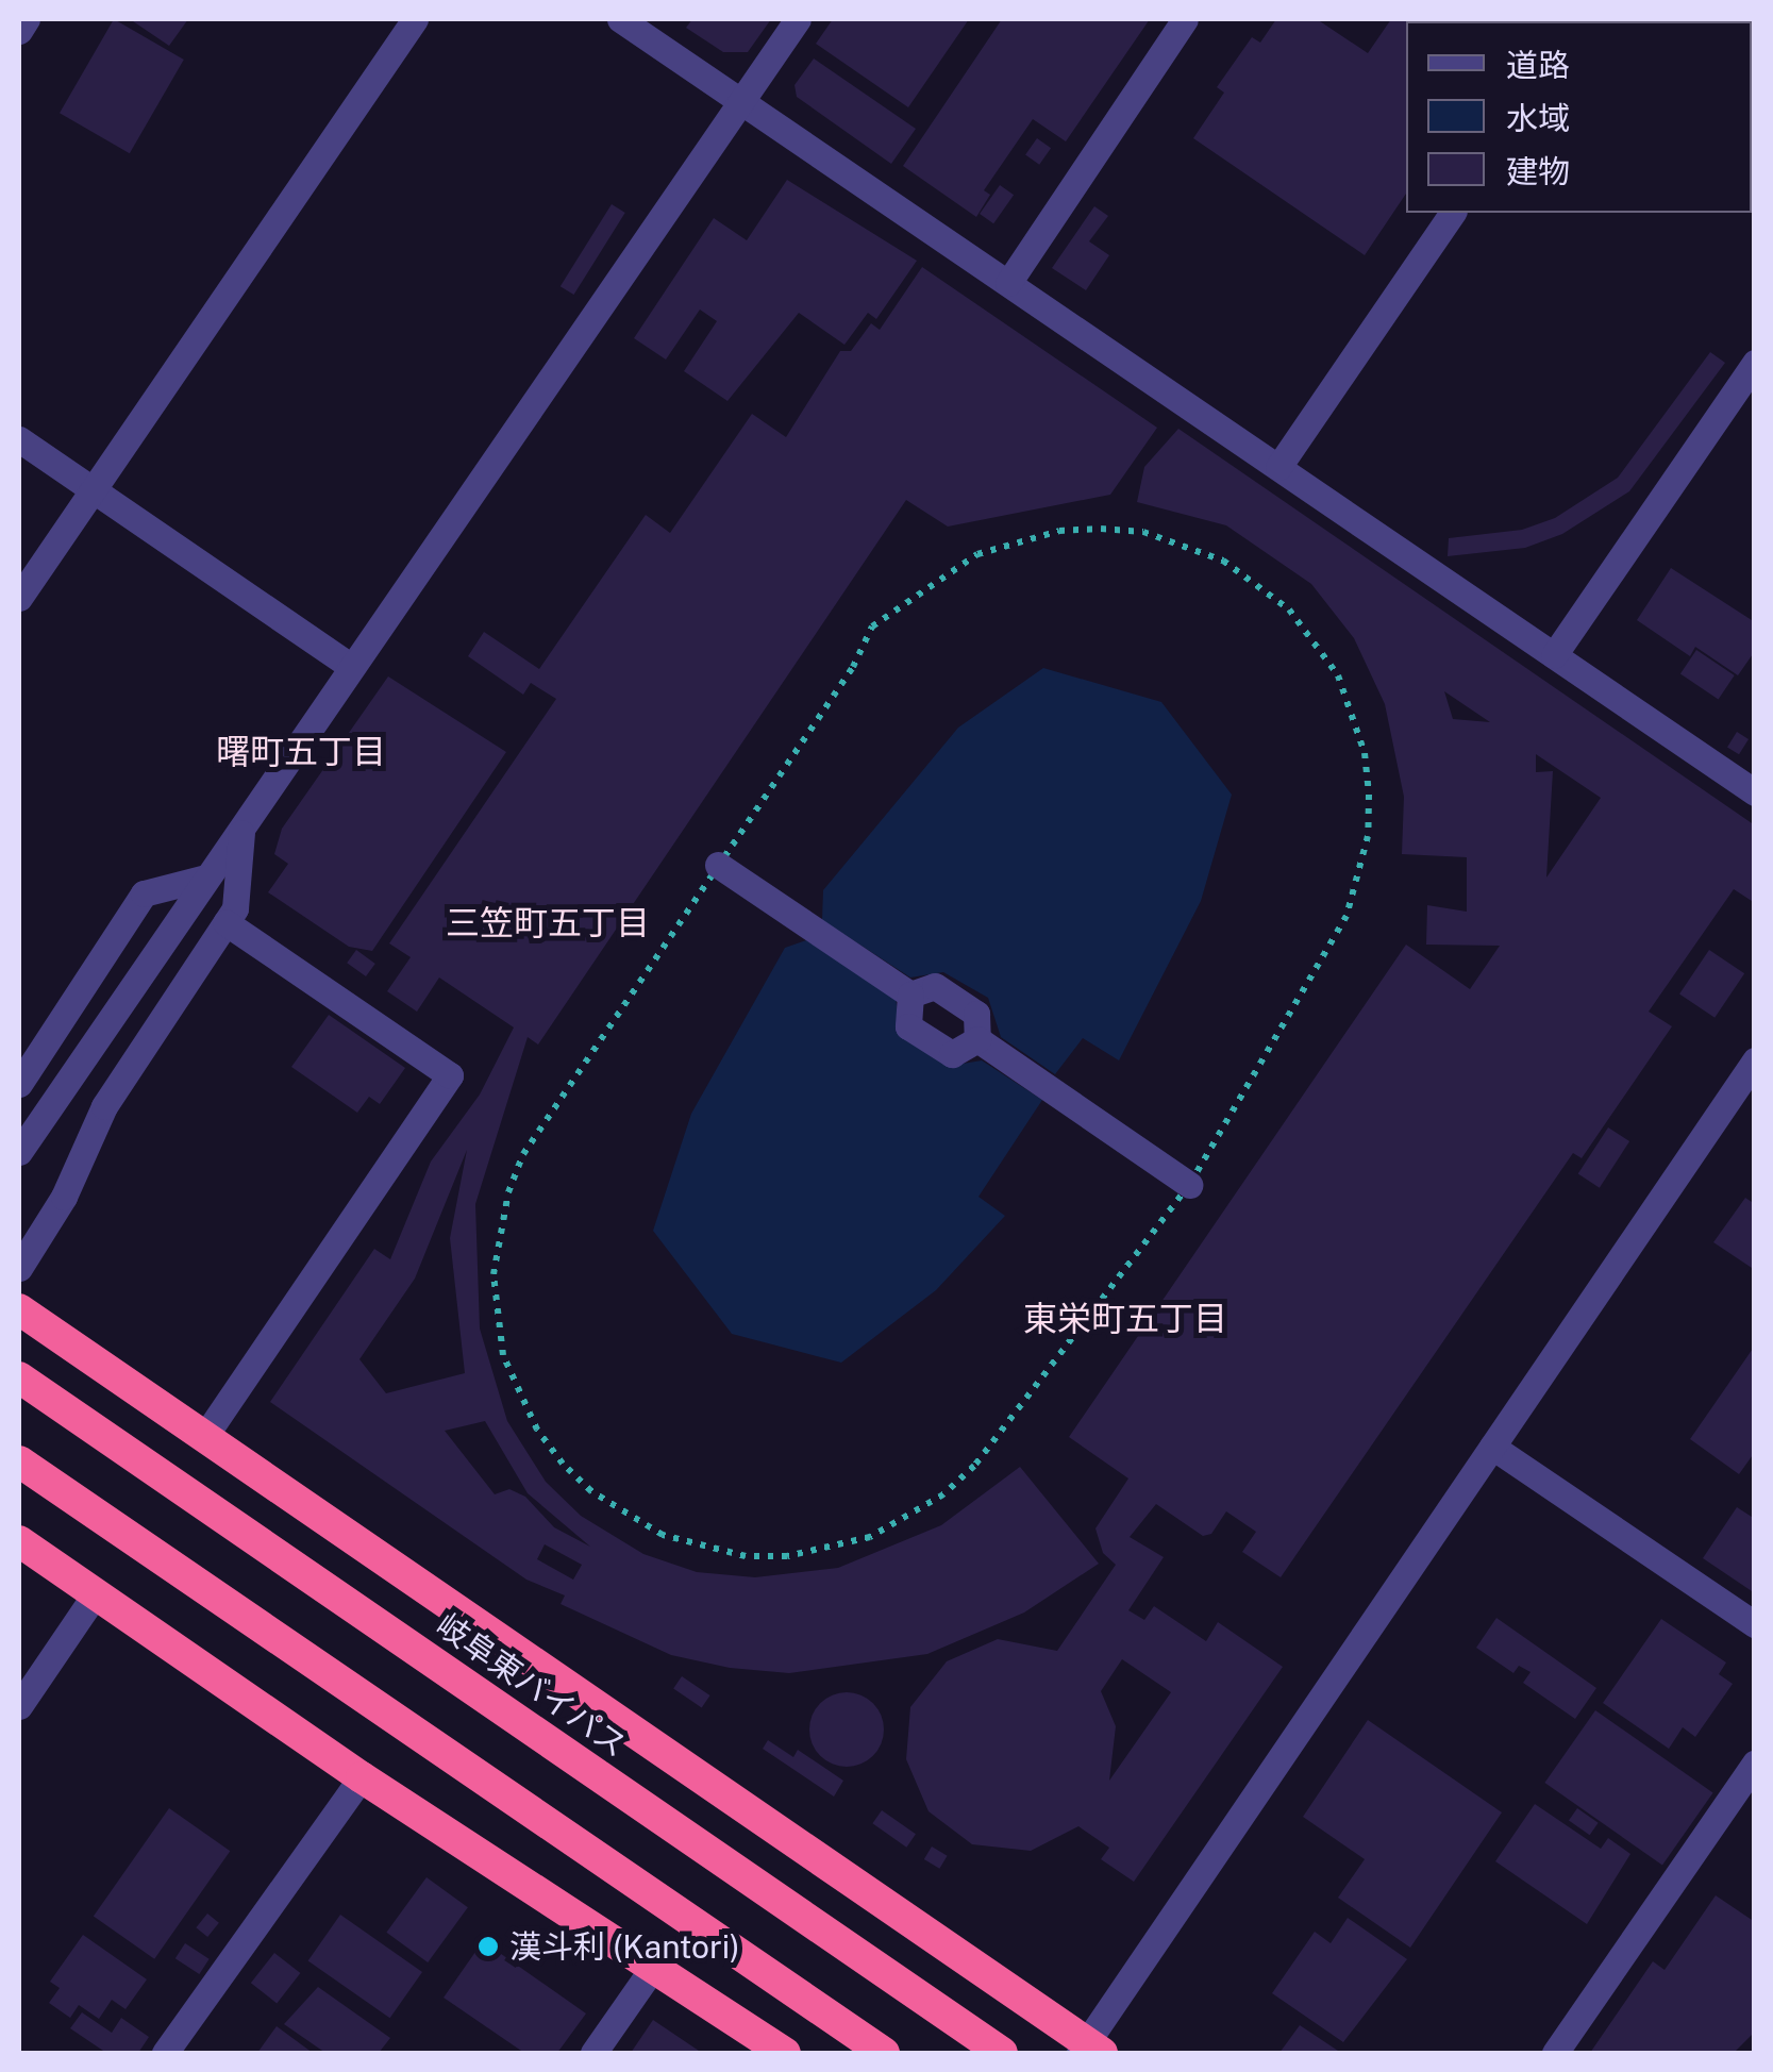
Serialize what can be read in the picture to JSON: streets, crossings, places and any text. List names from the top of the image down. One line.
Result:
{"streets":{"highway":["岐阜東バイパス"]},"districts":["曙町五丁目","三笠町五丁目","東栄町五丁目"],"places":["漢斗利 (Kantori)"],"legend":["道路","水域","建物"]}
